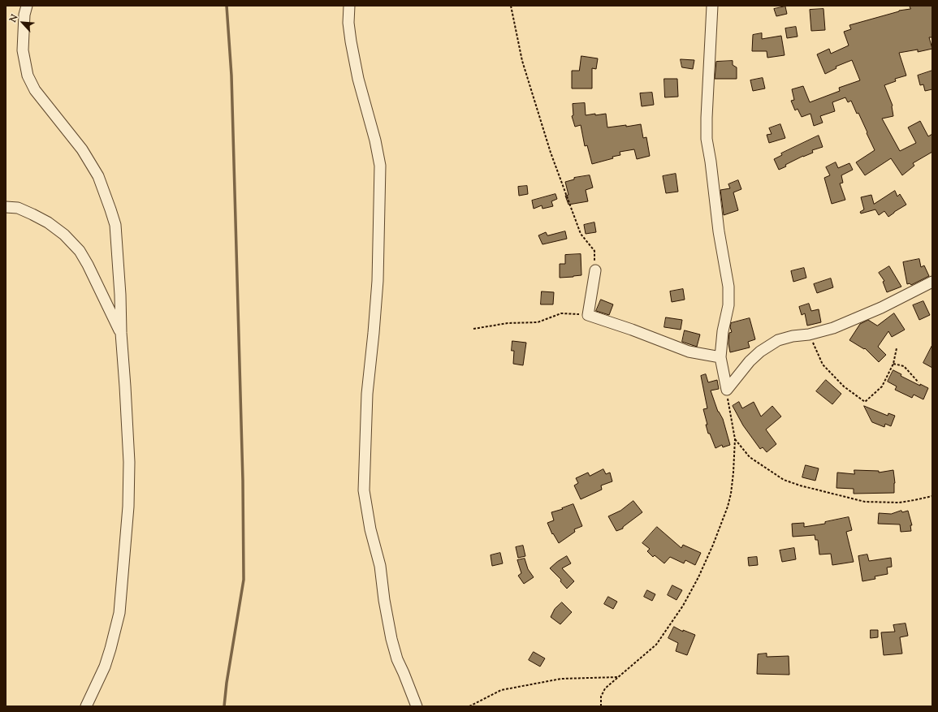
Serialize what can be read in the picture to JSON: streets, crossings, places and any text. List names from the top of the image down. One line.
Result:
{"north":"top left"}
